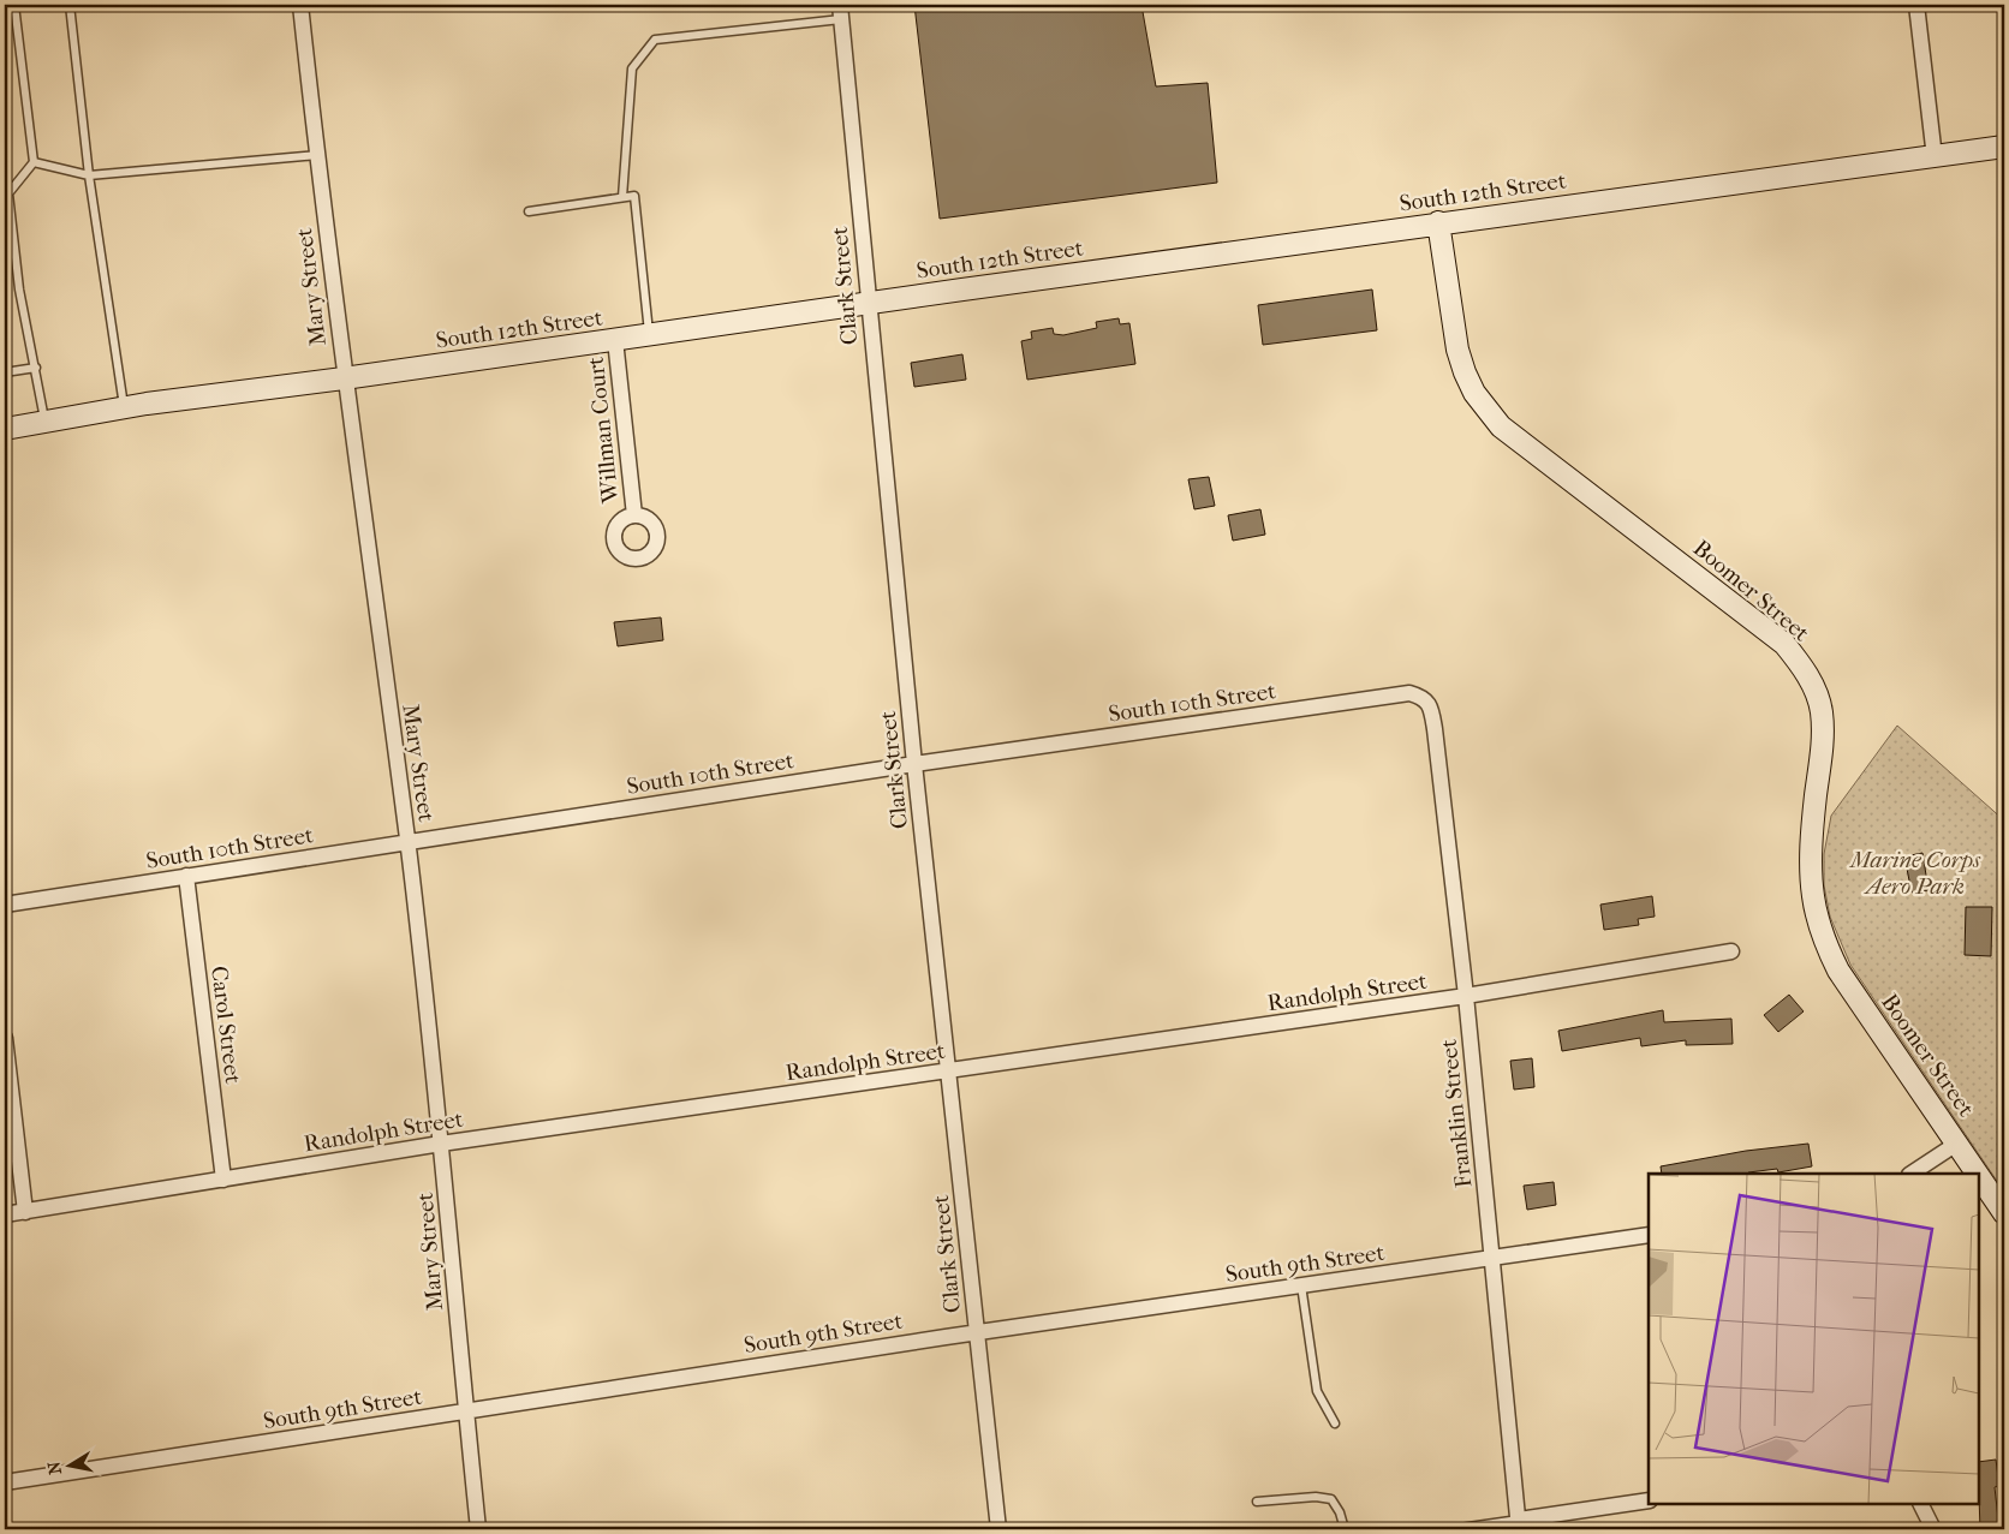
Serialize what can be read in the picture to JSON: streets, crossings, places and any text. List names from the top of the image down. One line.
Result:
{"streets":{"street":["South 12th Street","Clark Street","Mary Street","Willman Court","Boomer Street","South 10th Street","Randolph Street","Carol Street","Franklin Street","South 9th Street"]},"crossings":[["South 12th Street","Clark Street"],["South 12th Street","Mary Street"],["South 12th Street","Willman Court"],["South 12th Street","Boomer Street"],["Clark Street","South 10th Street"],["Clark Street","Randolph Street"],["Clark Street","South 9th Street"],["Mary Street","South 10th Street"],["Mary Street","Randolph Street"],["Mary Street","South 9th Street"],["South 10th Street","Carol Street"],["South 10th Street","Franklin Street"],["Randolph Street","Carol Street"],["Randolph Street","Franklin Street"],["Franklin Street","South 9th Street"]],"parks":["Marine Corps Aero Park"],"north":"left"}
